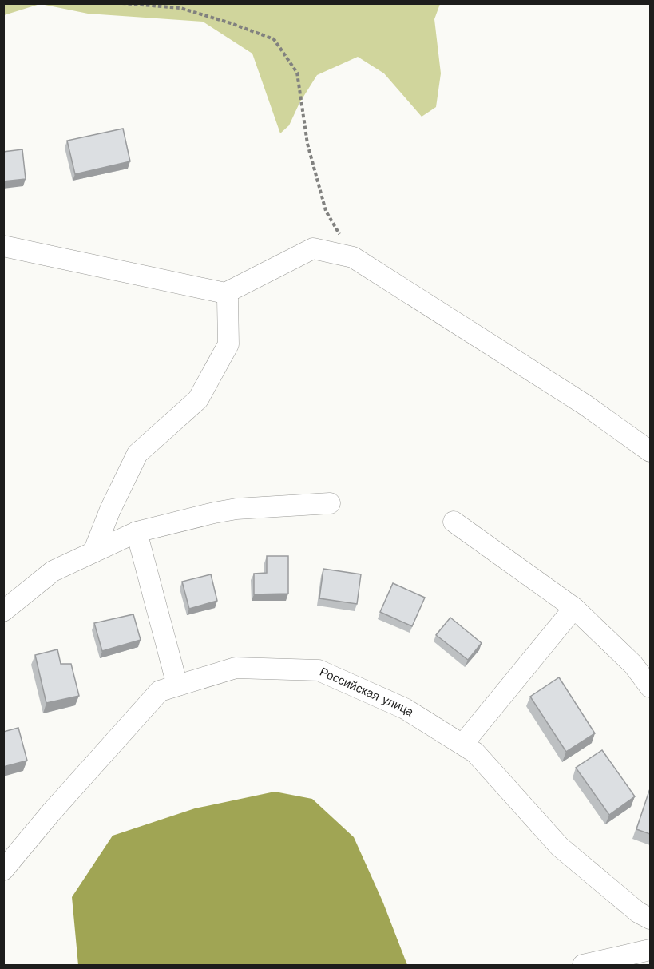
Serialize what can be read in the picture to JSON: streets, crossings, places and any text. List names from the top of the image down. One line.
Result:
{"streets":{"street":["Российская улица"]}}
